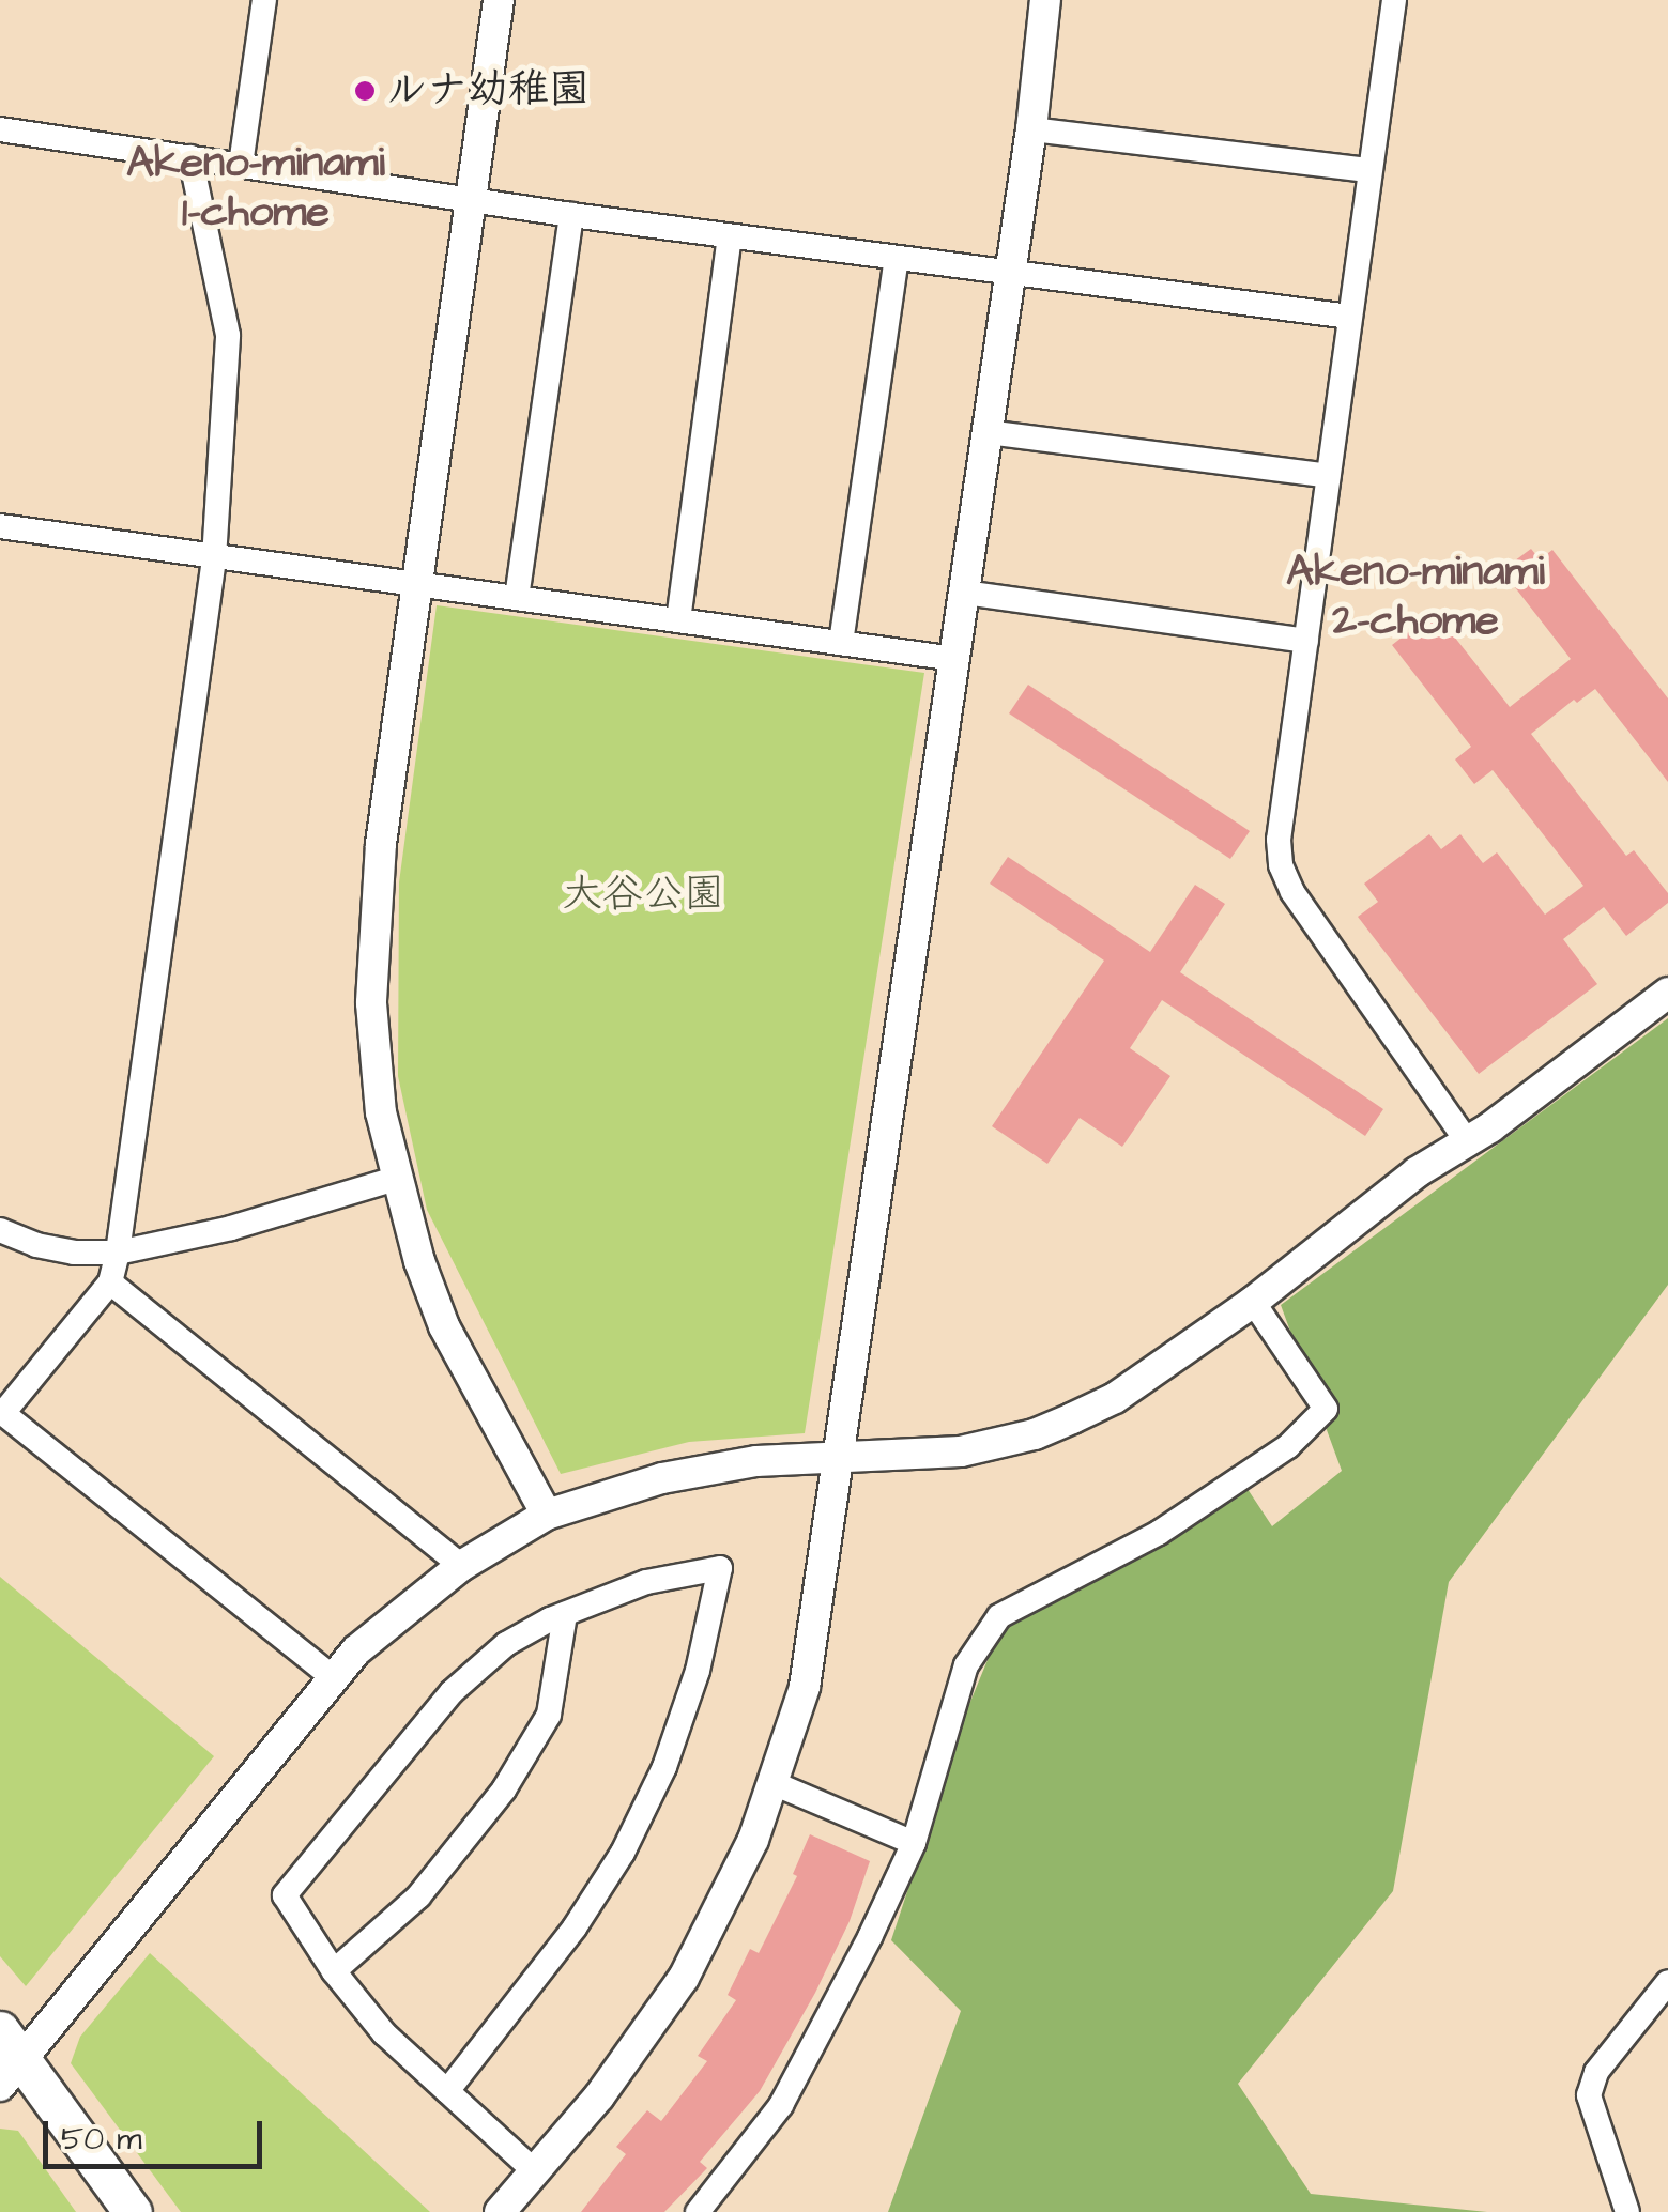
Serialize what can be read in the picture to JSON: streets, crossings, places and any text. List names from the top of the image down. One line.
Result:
{"districts":["Akeno-minami 1-chome","Akeno-minami 2-chome"],"parks":["大谷公園"],"places":["ルナ幼稚園"],"scale_bar":"50 m"}
